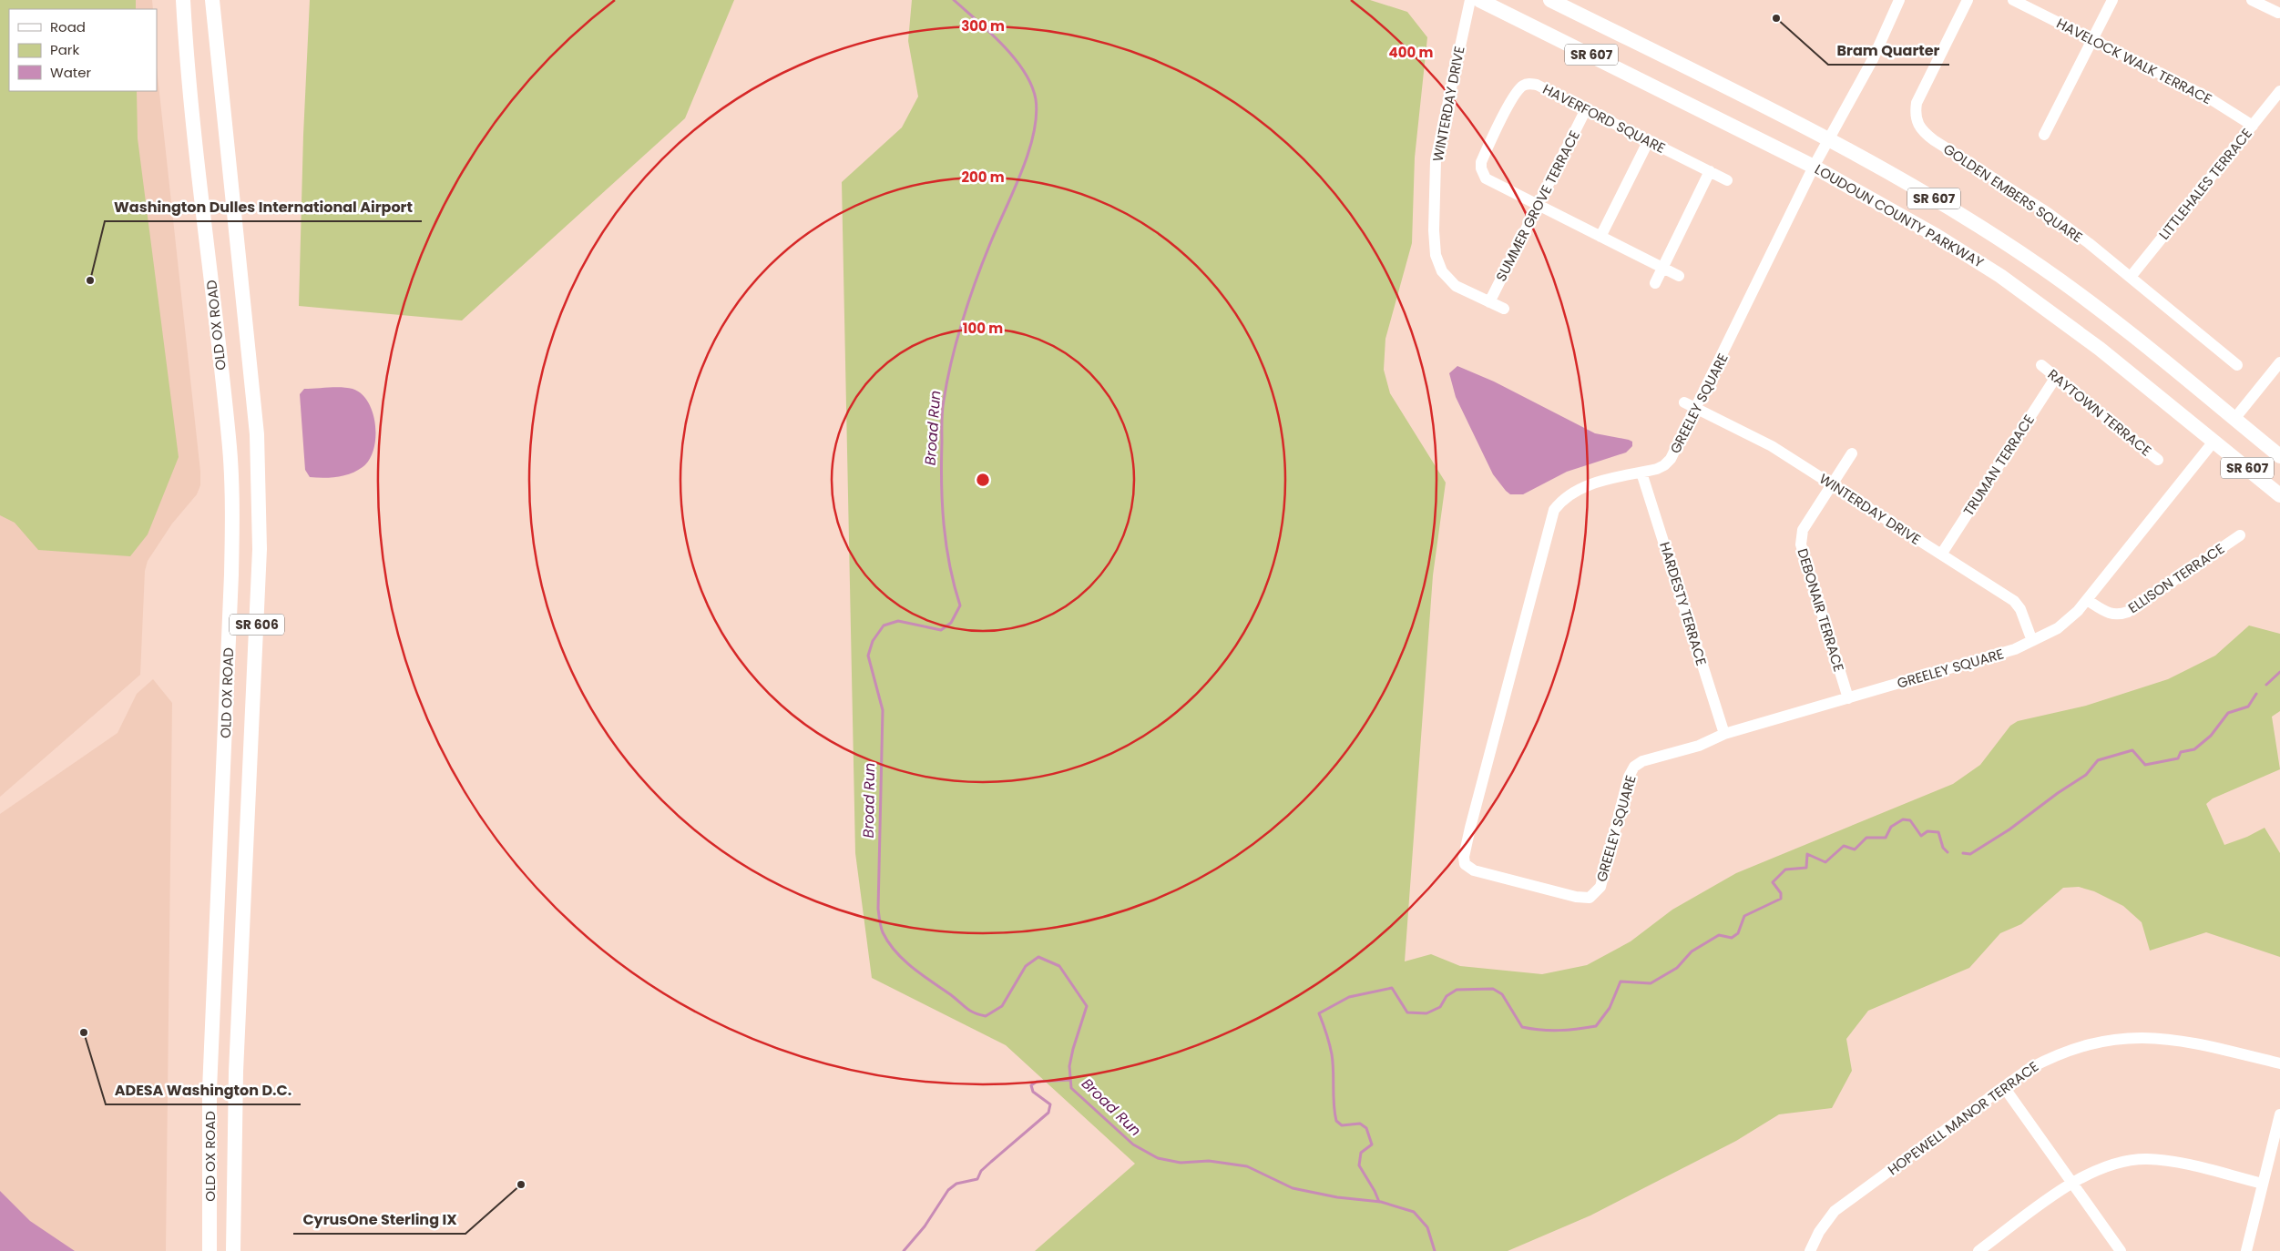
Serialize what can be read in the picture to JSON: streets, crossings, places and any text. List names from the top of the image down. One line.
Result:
{"streets":{"main road":["SR 607","LOUDOUN COUNTY PARKWAY","OLD OX ROAD","SR 606"],"street":["HAVELOCK WALK TERRACE","WINTERDAY DRIVE","HAVERFORD SQUARE","LITTLEHALES TERRACE","GOLDEN EMBERS SQUARE","SUMMER GROVE TERRACE","GREELEY SQUARE","RAYTOWN TERRACE","TRUMAN TERRACE","ELLISON TERRACE","HARDESTY TERRACE","DEBONAIR TERRACE","HOPEWELL MANOR TERRACE"]},"crossings":[["SR 607","GREELEY SQUARE"],["HAVELOCK WALK TERRACE","LITTLEHALES TERRACE"],["WINTERDAY DRIVE","SUMMER GROVE TERRACE"],["WINTERDAY DRIVE","GREELEY SQUARE"],["WINTERDAY DRIVE","TRUMAN TERRACE"],["WINTERDAY DRIVE","DEBONAIR TERRACE"],["HAVERFORD SQUARE","SUMMER GROVE TERRACE"],["LITTLEHALES TERRACE","GOLDEN EMBERS SQUARE"],["LOUDOUN COUNTY PARKWAY","GREELEY SQUARE"],["GREELEY SQUARE","ELLISON TERRACE"],["GREELEY SQUARE","HARDESTY TERRACE"],["GREELEY SQUARE","DEBONAIR TERRACE"],["RAYTOWN TERRACE","TRUMAN TERRACE"]],"water":["Broad Run"],"places":["Bram Quarter","Washington Dulles International Airport","ADESA Washington D.C.","CyrusOne Sterling IX"],"legend":["Road","Park","Water"],"rings":["300 m","400 m","200 m","100 m"]}
